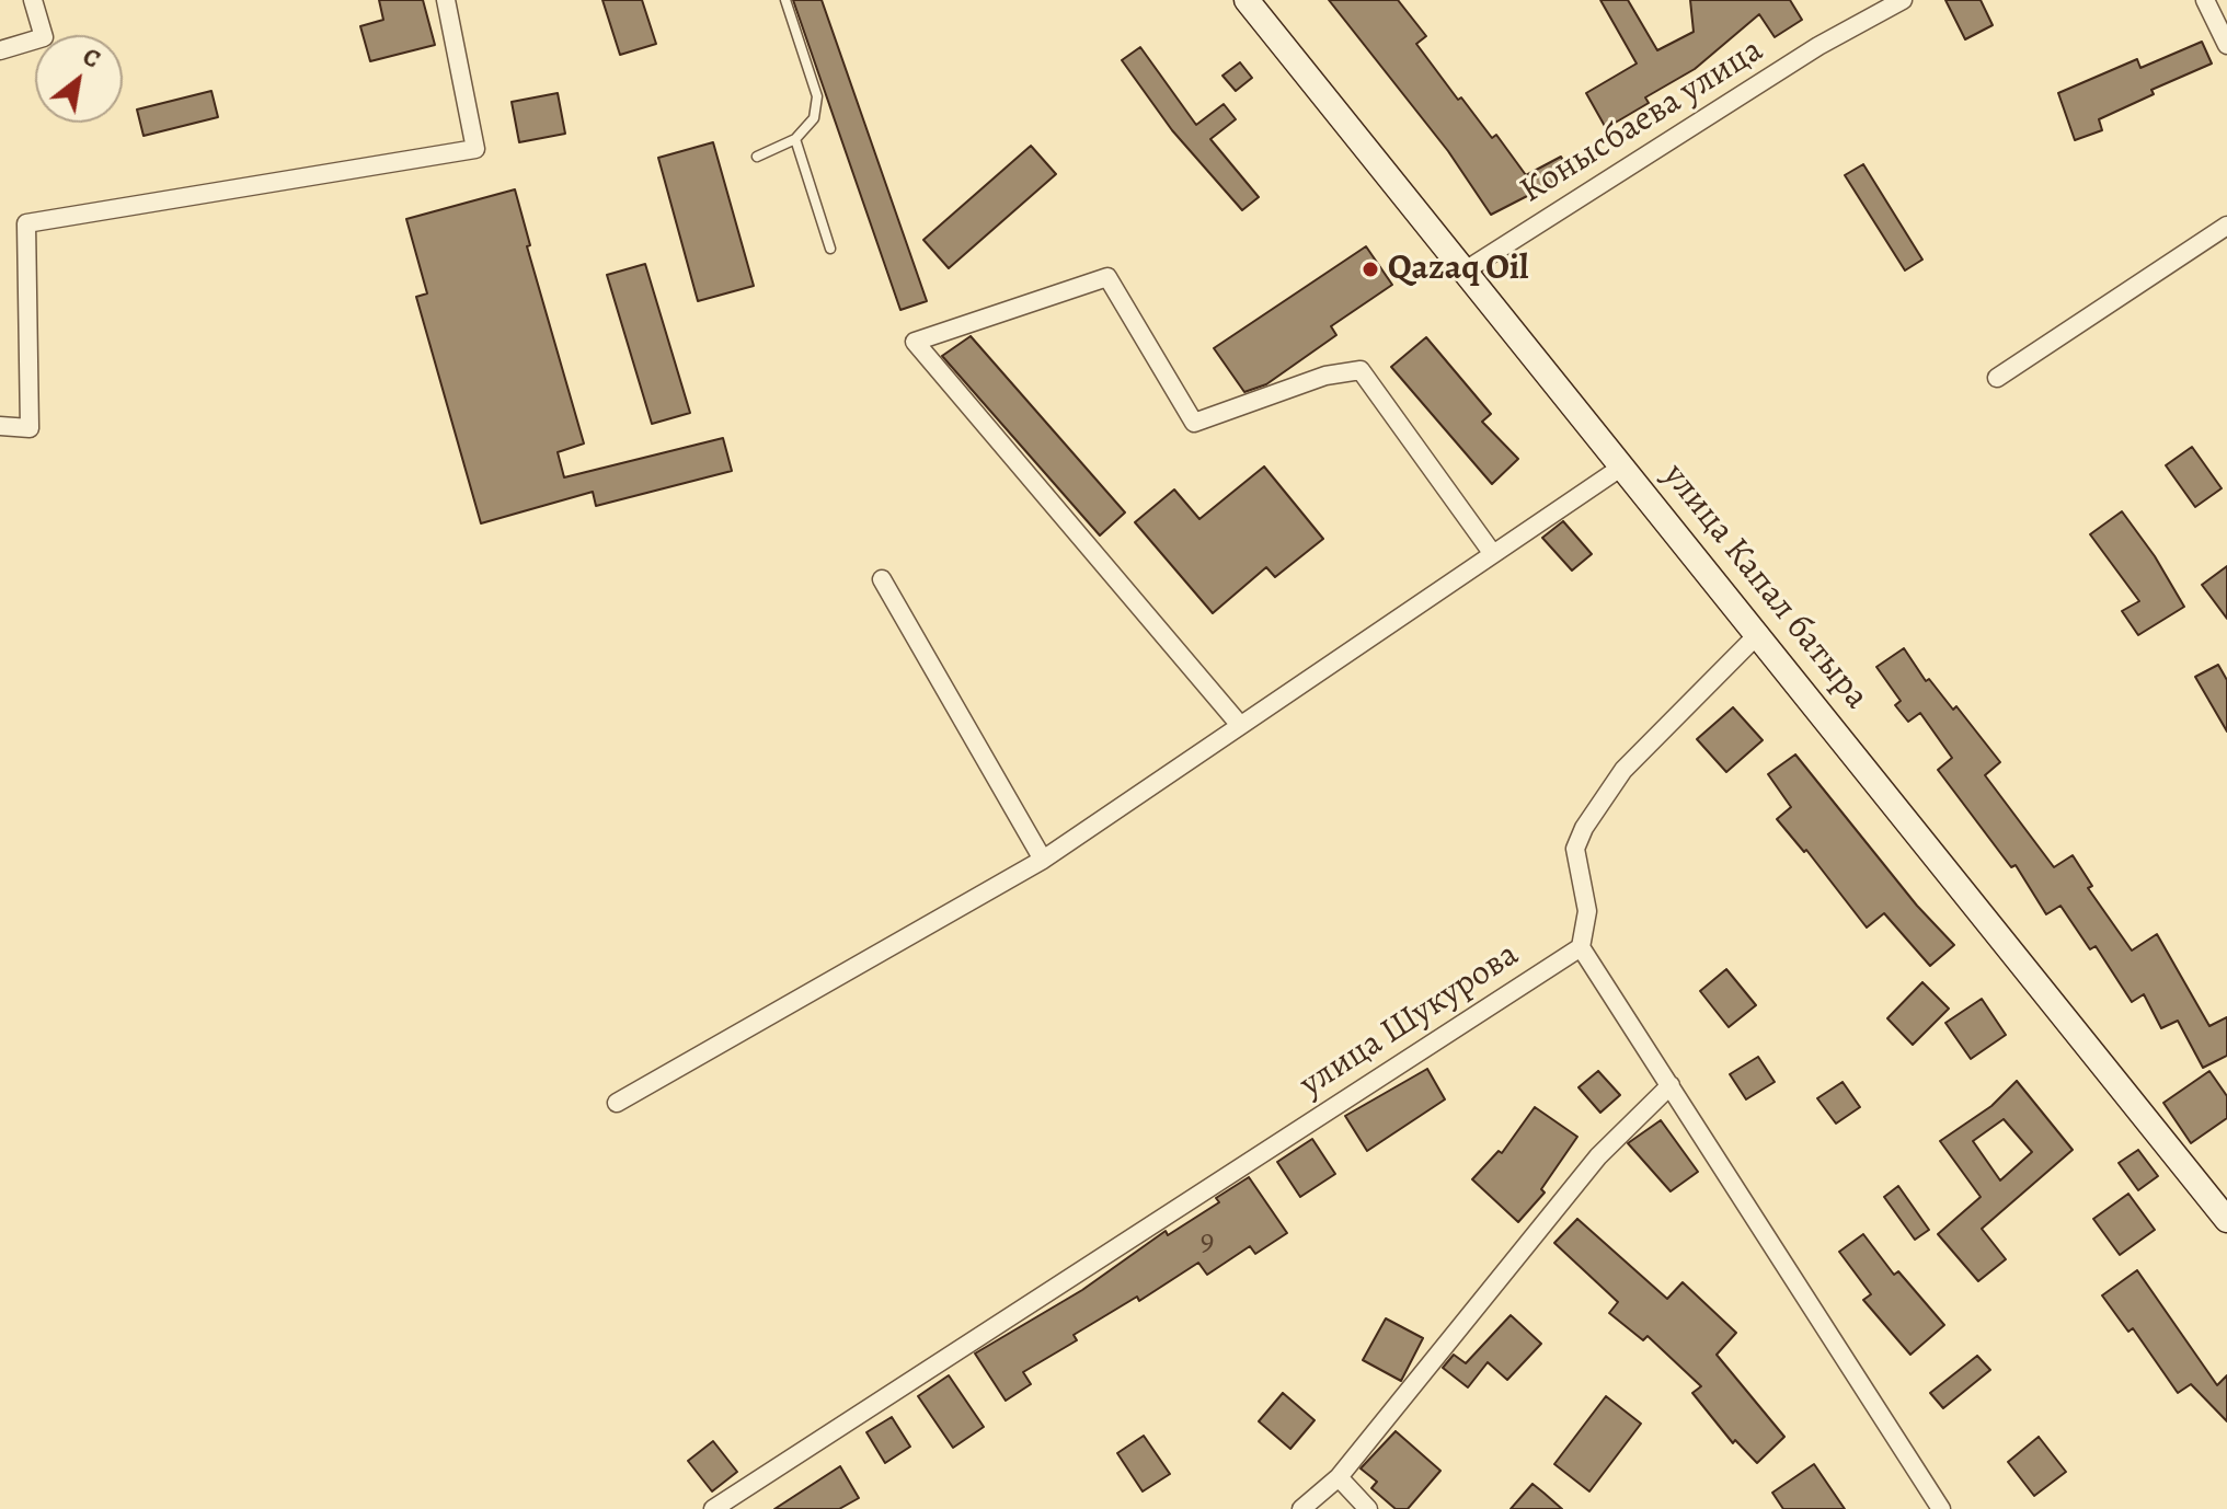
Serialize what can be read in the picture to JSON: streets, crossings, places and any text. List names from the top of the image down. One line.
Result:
{"streets":{"main road":["улица Капал батыра"],"street":["Конысбаева улица","улица Шукурова"]},"crossings":[["Конысбаева улица","улица Капал батыра"]],"places":["Qazaq Oil"],"house_numbers":["9"],"north":"top right"}
